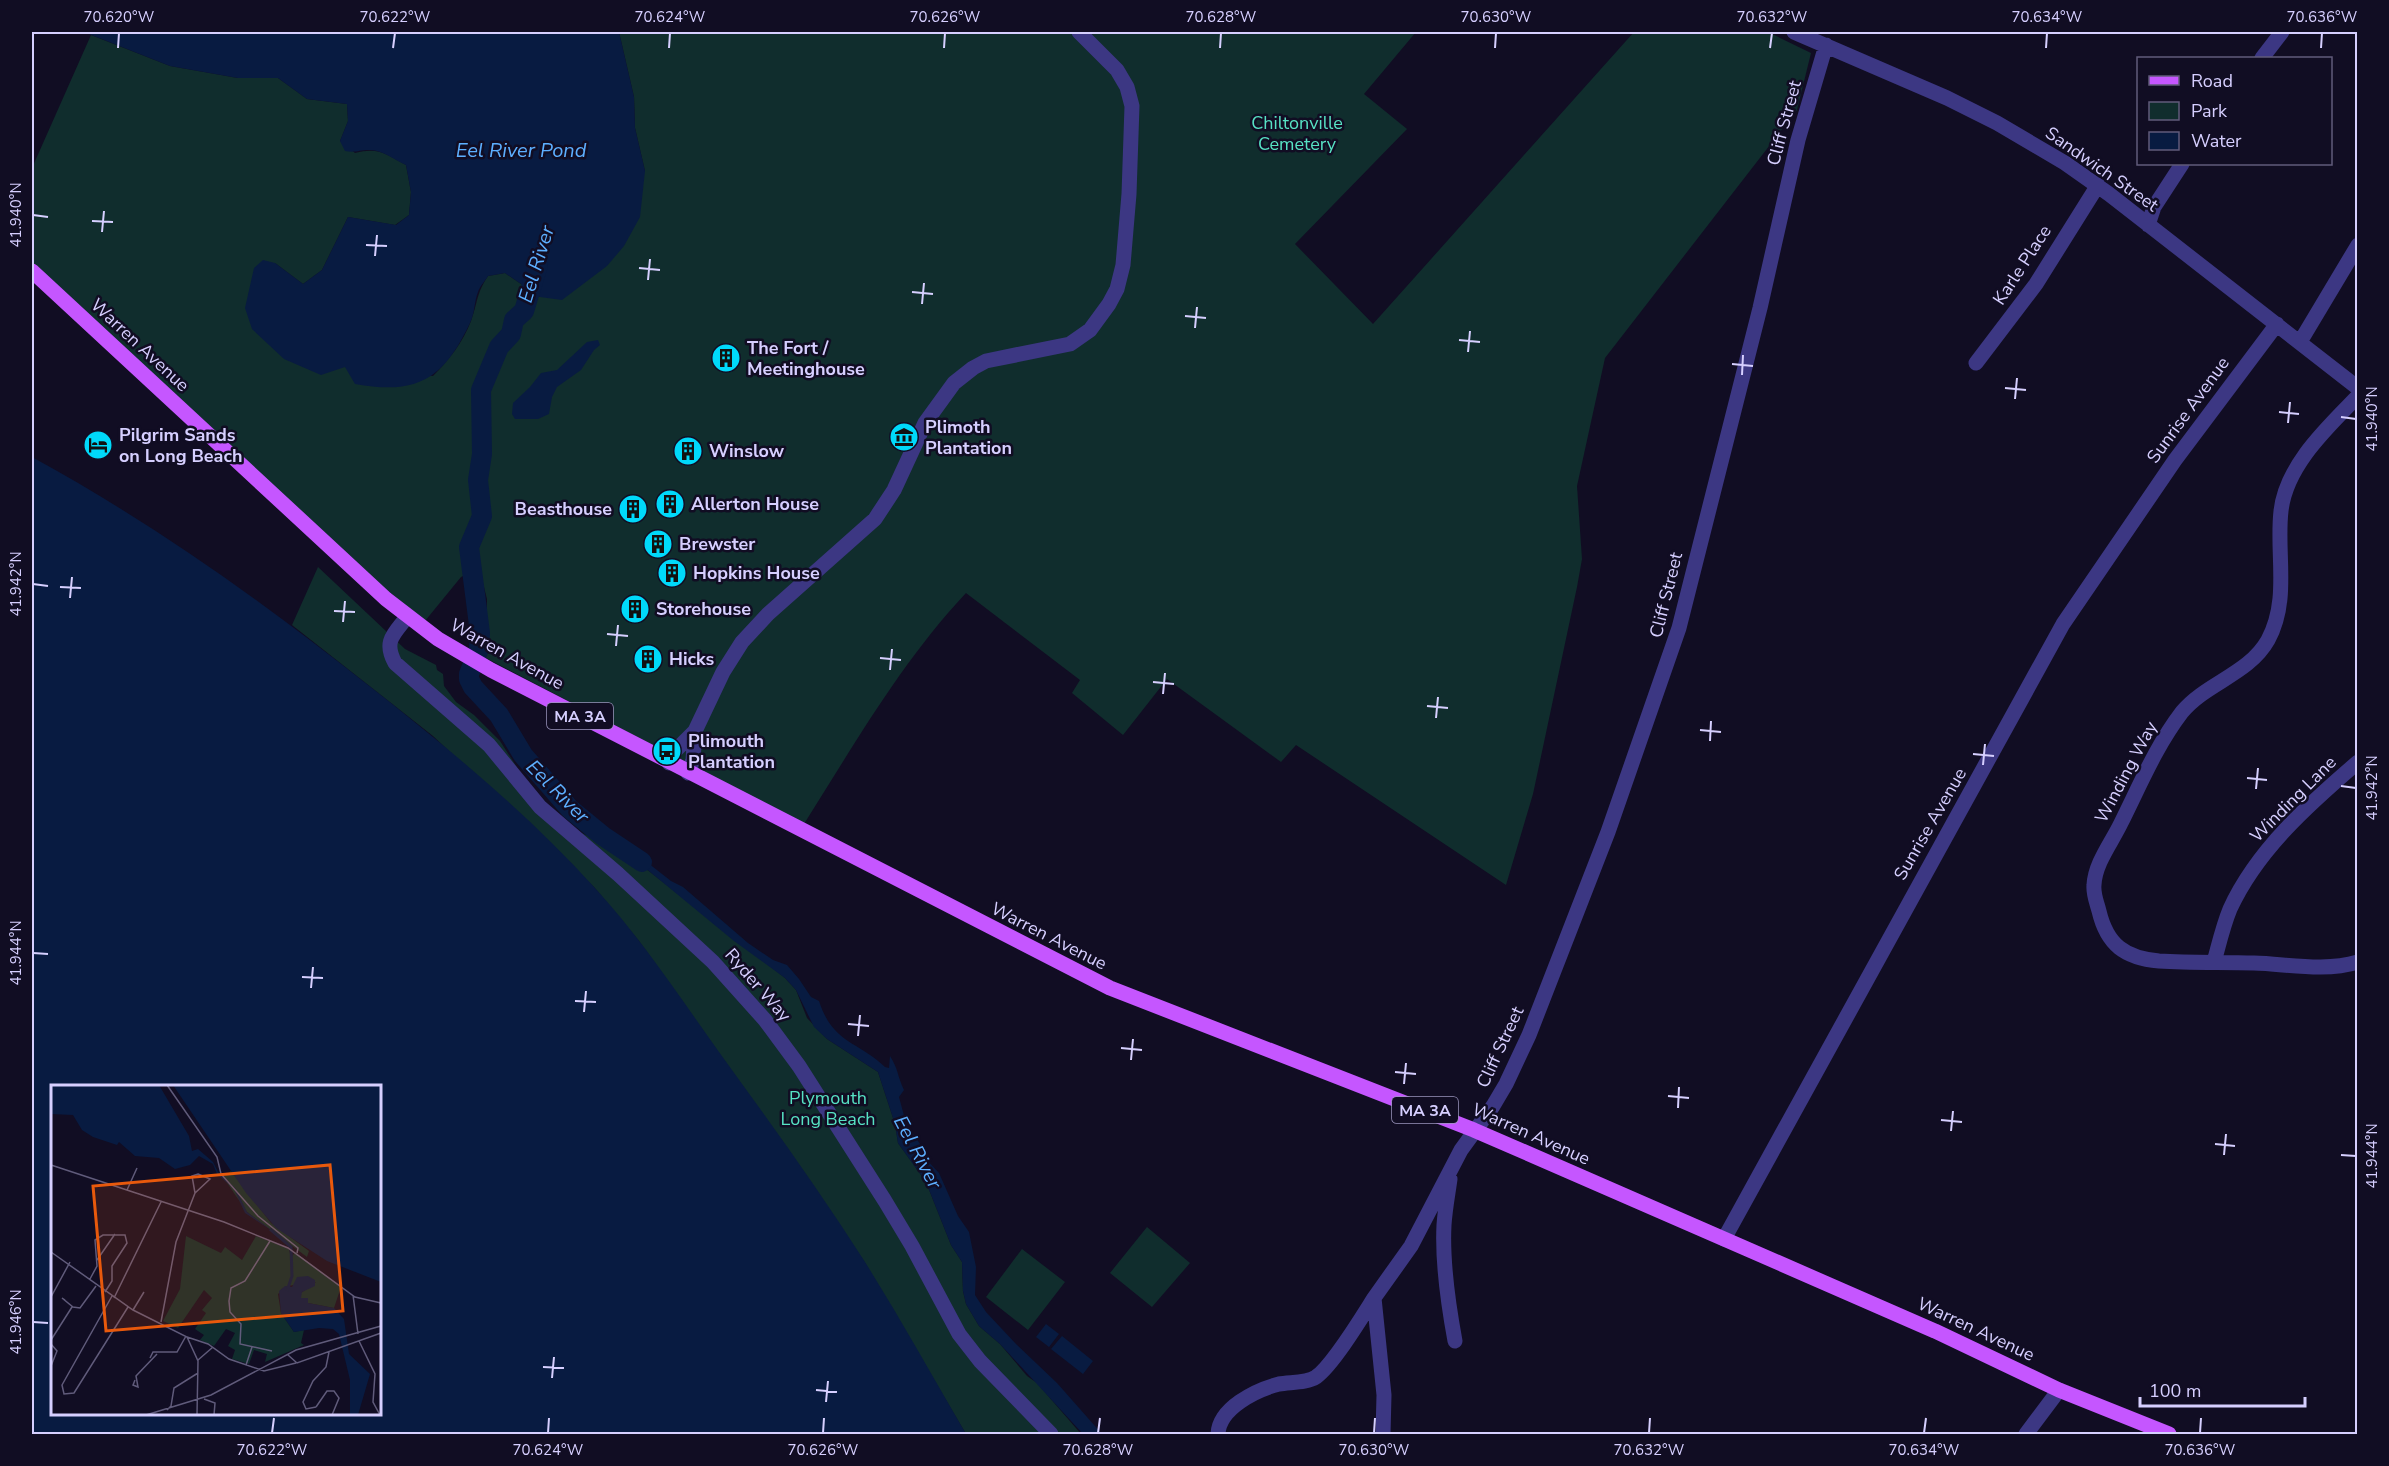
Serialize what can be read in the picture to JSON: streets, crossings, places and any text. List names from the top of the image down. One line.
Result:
{"streets":{"main road":["Warren Avenue","MA 3A"],"street":["Cliff Street","Sandwich Street","Karle Place","Sunrise Avenue","Winding Way","Winding Lane","Ryder Way"]},"crossings":[["Cliff Street","Sandwich Street"],["Cliff Street","Warren Avenue"],["Sandwich Street","Karle Place"],["Sandwich Street","Sunrise Avenue"],["Warren Avenue","Sunrise Avenue"],["Warren Avenue","Ryder Way"],["Winding Way","Winding Lane"]],"water":["Eel River Pond","Eel River"],"parks":["Chiltonville Cemetery","Plymouth Long Beach"],"places":{"building":["The Fort / Meetinghouse","Winslow","Allerton House","Beasthouse","Brewster","Hopkins House","Storehouse","Hicks"],"museum":["Plimoth Plantation"],"hotel":["Pilgrim Sands on Long Beach"],"bus stop":["Plimouth Plantation"]},"legend":["Road","Park","Water"],"scale_bar":"100 m","coordinates":["70.620°W","70.622°W","70.624°W","70.626°W","70.628°W","70.630°W","70.632°W","70.634°W","70.636°W","41.940°N","41.942°N","41.944°N","41.946°N"]}
